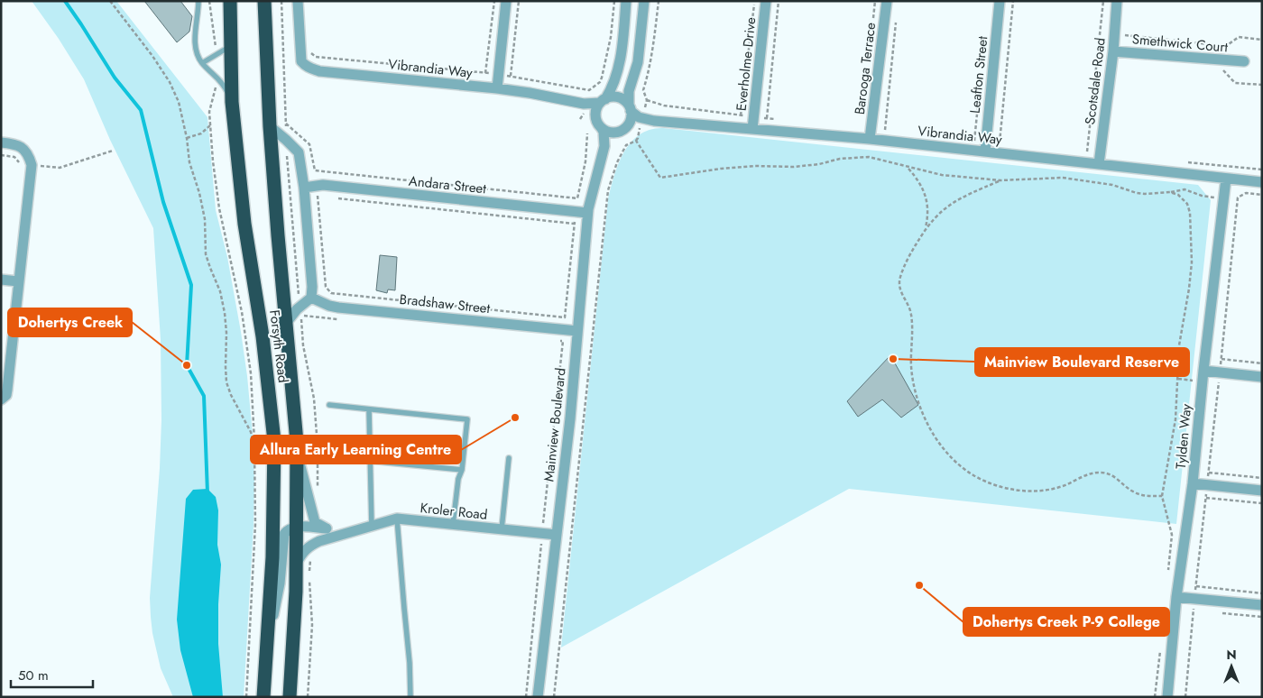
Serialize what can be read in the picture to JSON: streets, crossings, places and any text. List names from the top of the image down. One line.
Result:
{"streets":{"highway":["Forsyth Road"],"street":["Smethwick Court","Everholme Drive","Vibrandia Way","Barooga Terrace","Leafton Street","Scotsdale Road","Andara Street","Bradshaw Street","Mainview Boulevard","Tylden Way","Kroler Road"]},"crossings":[["Smethwick Court","Scotsdale Road"],["Everholme Drive","Vibrandia Way"],["Vibrandia Way","Barooga Terrace"],["Vibrandia Way","Leafton Street"],["Vibrandia Way","Scotsdale Road"],["Vibrandia Way","Mainview Boulevard"],["Vibrandia Way","Tylden Way"],["Andara Street","Mainview Boulevard"],["Bradshaw Street","Mainview Boulevard"],["Forsyth Road","Kroler Road"],["Mainview Boulevard","Kroler Road"]],"places":["Mainview Boulevard Reserve","Dohertys Creek","Allura Early Learning Centre","Dohertys Creek P-9 College"],"scale_bar":"50 m","north":"top"}
